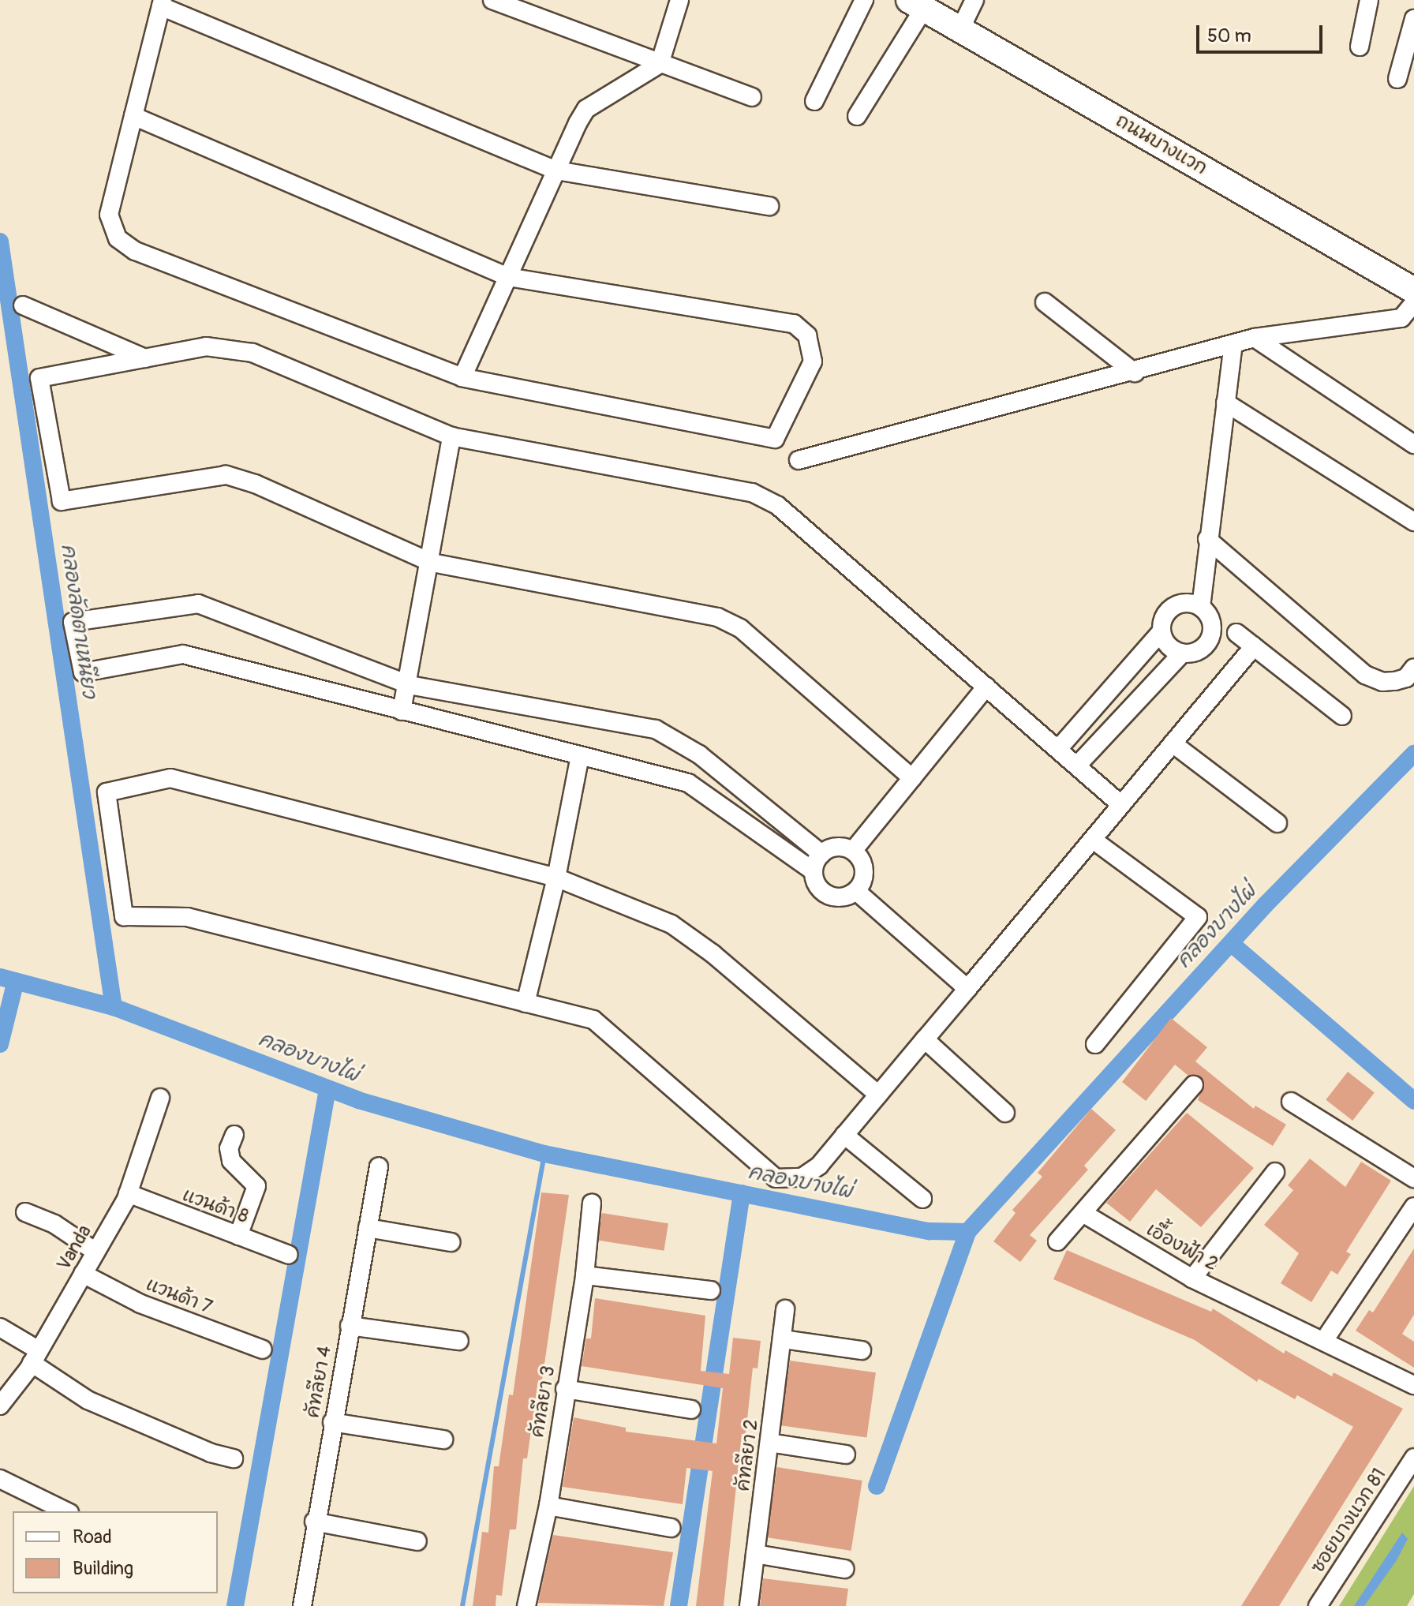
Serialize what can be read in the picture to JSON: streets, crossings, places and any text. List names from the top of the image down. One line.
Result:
{"streets":{"main road":["ถนนบางแวก"],"street":["แวนด้า 8","เอื้องฟ้า 2","Vanda","แวนด้า 7","คัทลียา 4","คัทลียา 3","คัทลียา 2","ซอยบางแวก 81"]},"crossings":[["แวนด้า 8","Vanda"],["Vanda","แวนด้า 7"]],"water":["คลองลัดตาเหนียว","คลองบางไผ่"],"legend":["Road","Building"],"scale_bar":"50 m"}
